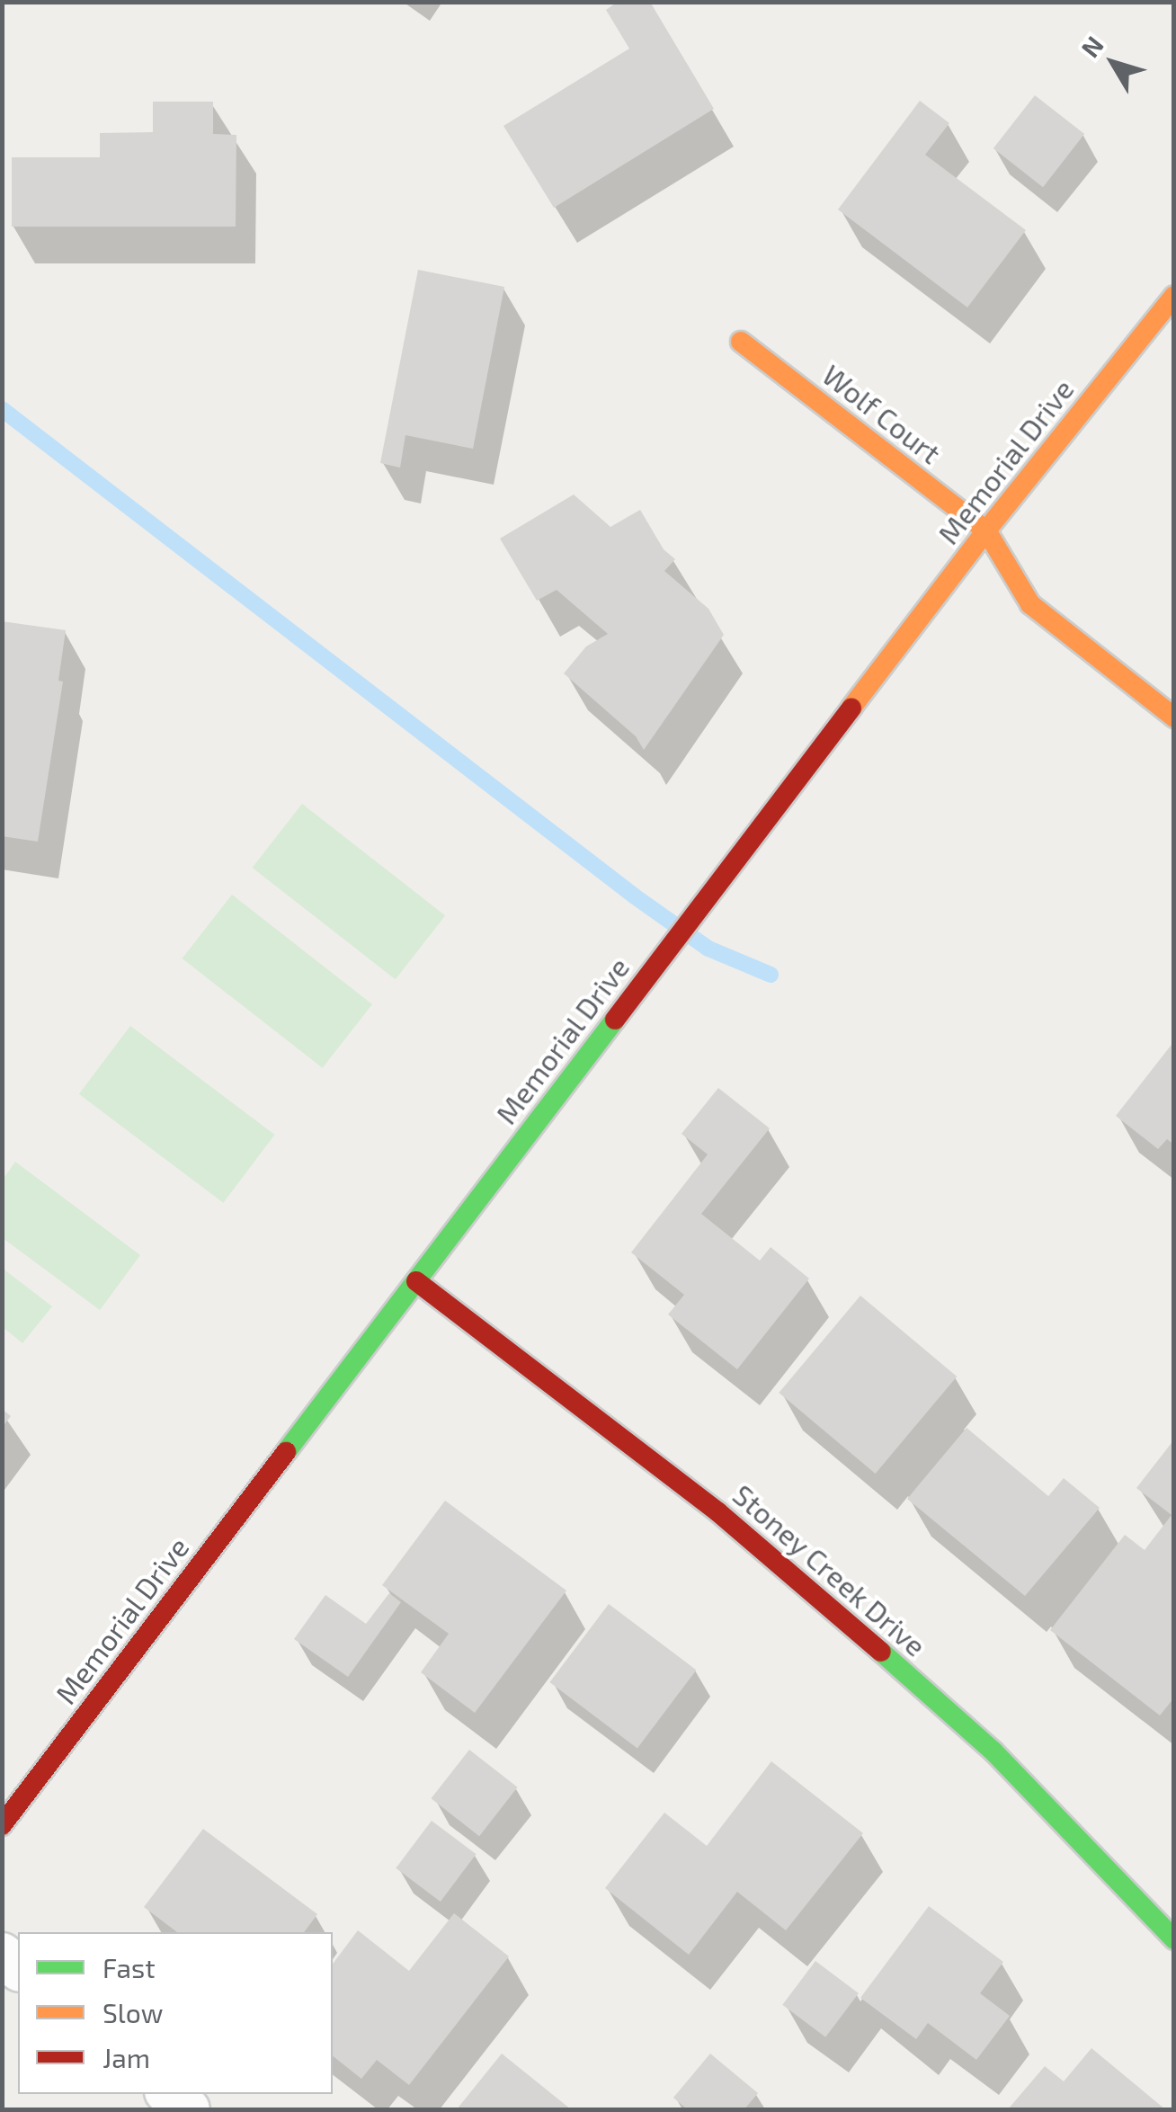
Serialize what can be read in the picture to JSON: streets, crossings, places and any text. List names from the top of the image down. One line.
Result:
{"streets":{"street":["Wolf Court","Memorial Drive","Stoney Creek Drive"]},"crossings":[["Wolf Court","Memorial Drive"],["Memorial Drive","Stoney Creek Drive"]],"legend":["Fast","Slow","Jam"],"north":"top left"}
